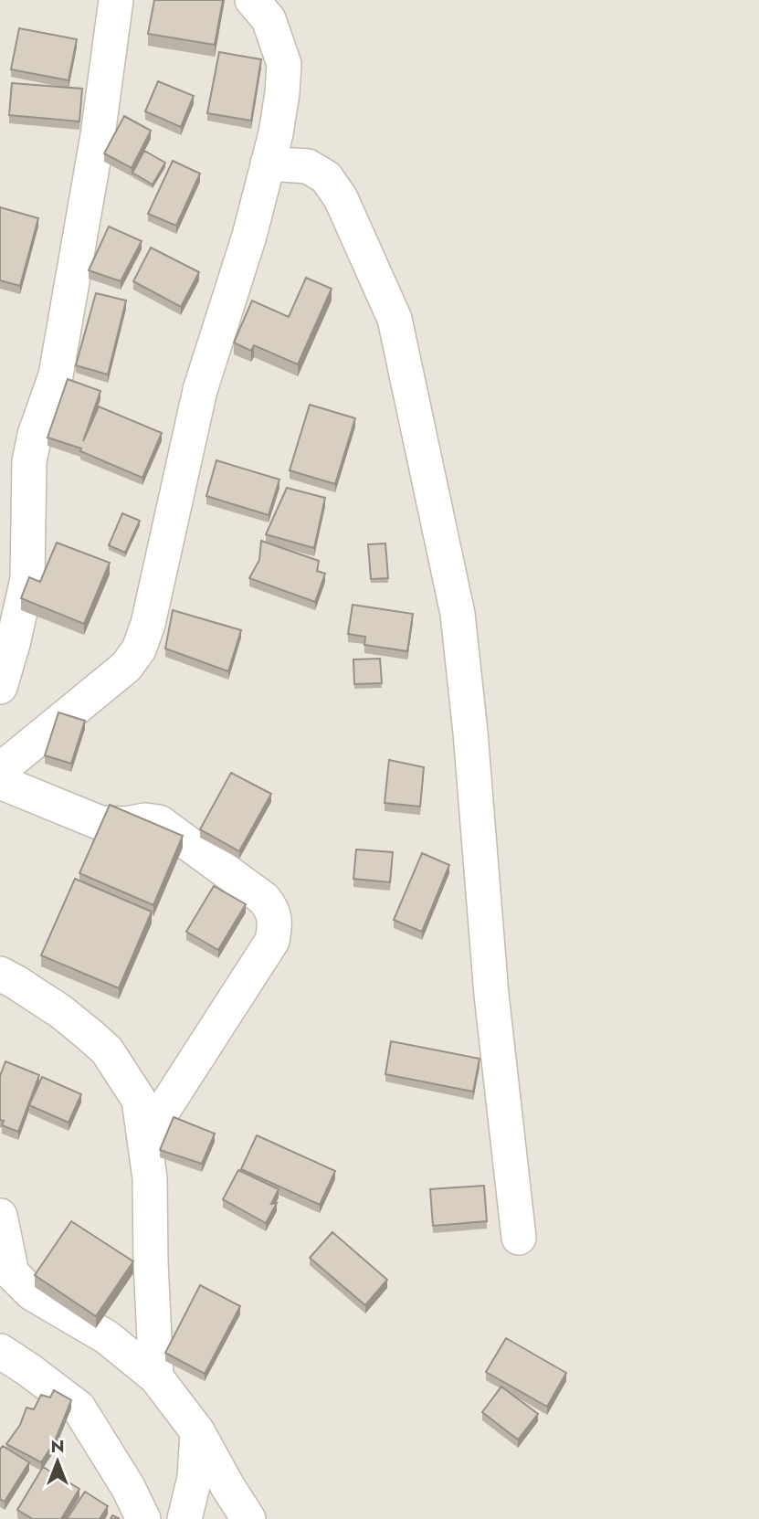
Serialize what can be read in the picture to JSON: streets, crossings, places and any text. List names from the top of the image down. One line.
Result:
{"north":"top"}
